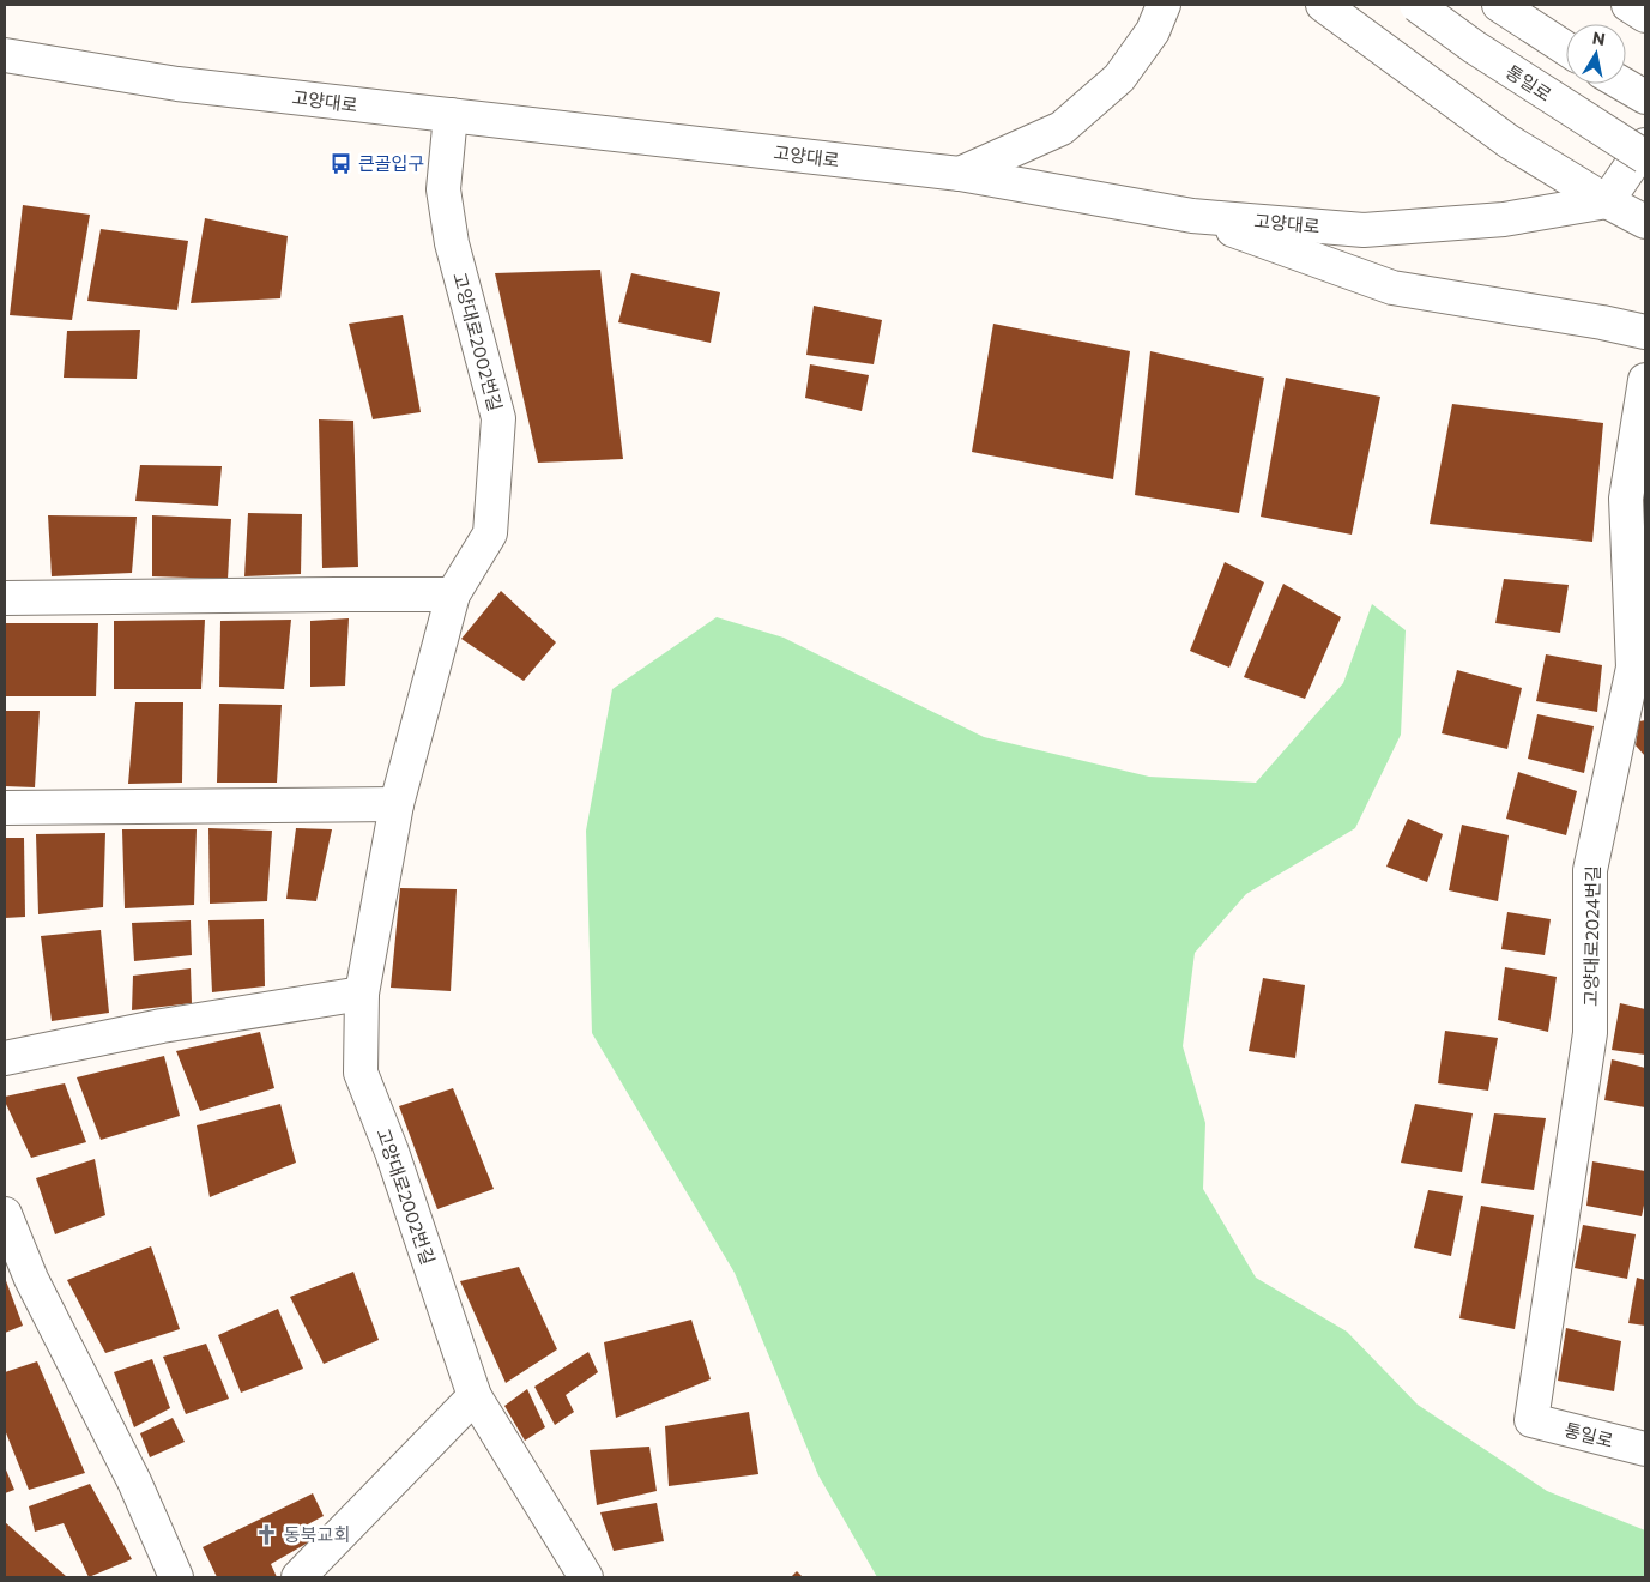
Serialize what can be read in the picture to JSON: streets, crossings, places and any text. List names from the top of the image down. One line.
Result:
{"streets":{"street":["통일로","고양대로","고양대로2002번길","고양대로2024번길"]},"crossings":[["통일로","고양대로2024번길"],["고양대로","고양대로2002번길"]],"places":{"bus stop":["큰골입구"],"church":["동북교회"]},"north":"top"}
